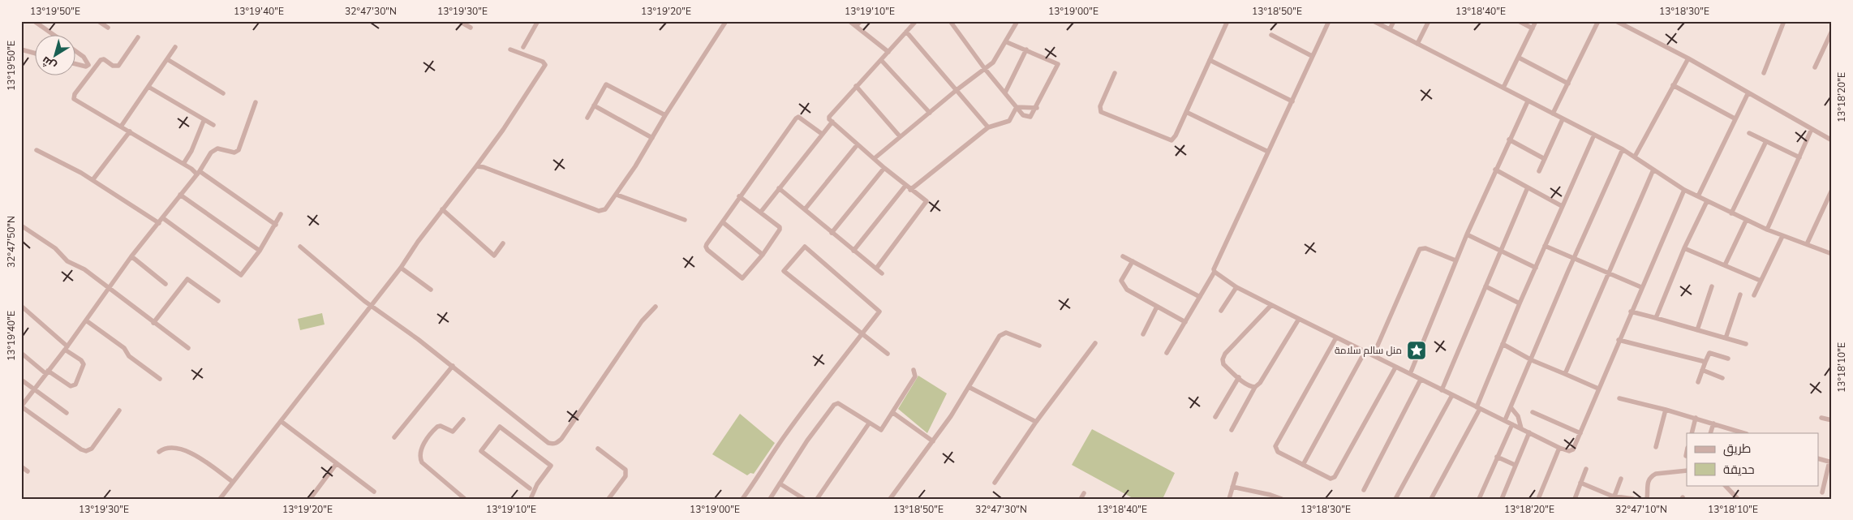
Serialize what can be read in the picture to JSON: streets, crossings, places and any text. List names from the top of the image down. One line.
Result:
{"places":{"place":["منل سالم سلامة"]},"legend":["طريق","حديقة"],"north":"bottom left","coordinates":["13°19'50\"E","13°19'40\"E","32°47'30\"N","13°19'30\"E","13°19'20\"E","13°19'10\"E","13°19'00\"E","13°18'50\"E","13°18'40\"E","13°18'30\"E","13°18'20\"E","32°47'50\"N","13°18'10\"E","32°47'10\"N"]}
